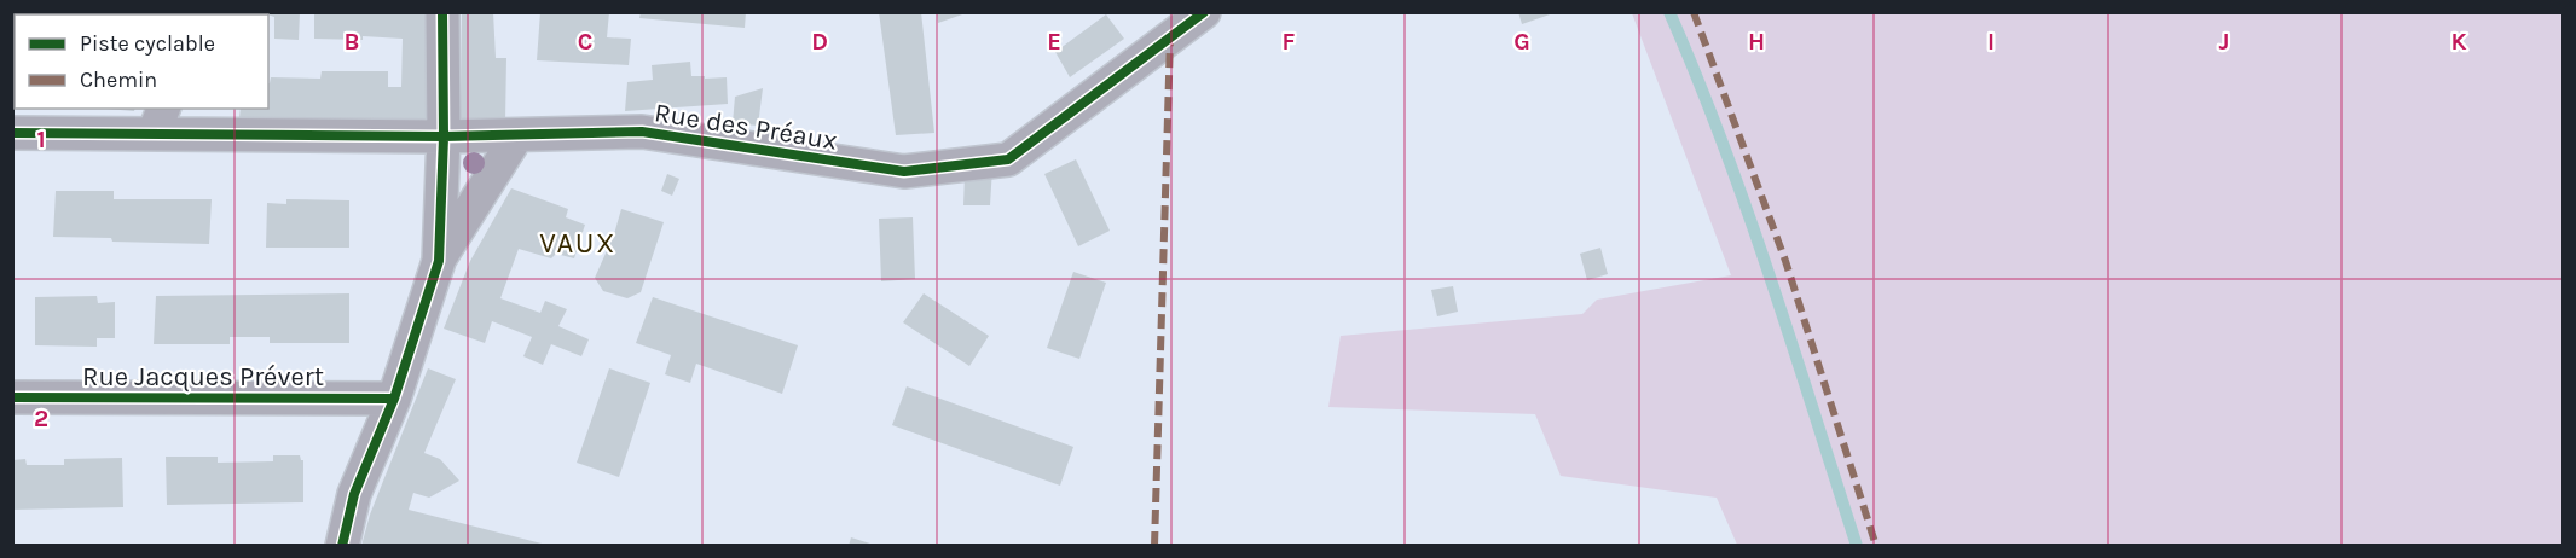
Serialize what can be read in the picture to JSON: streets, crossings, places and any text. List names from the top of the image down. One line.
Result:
{"streets":{"street":["Rue des Préaux","Rue Jacques Prévert"]},"districts":["VAUX"],"legend":["Piste cyclable","Chemin"],"grid":{"columns":["B","C","D","E","F","G","H","I","J","K"],"rows":["1","2"]}}
